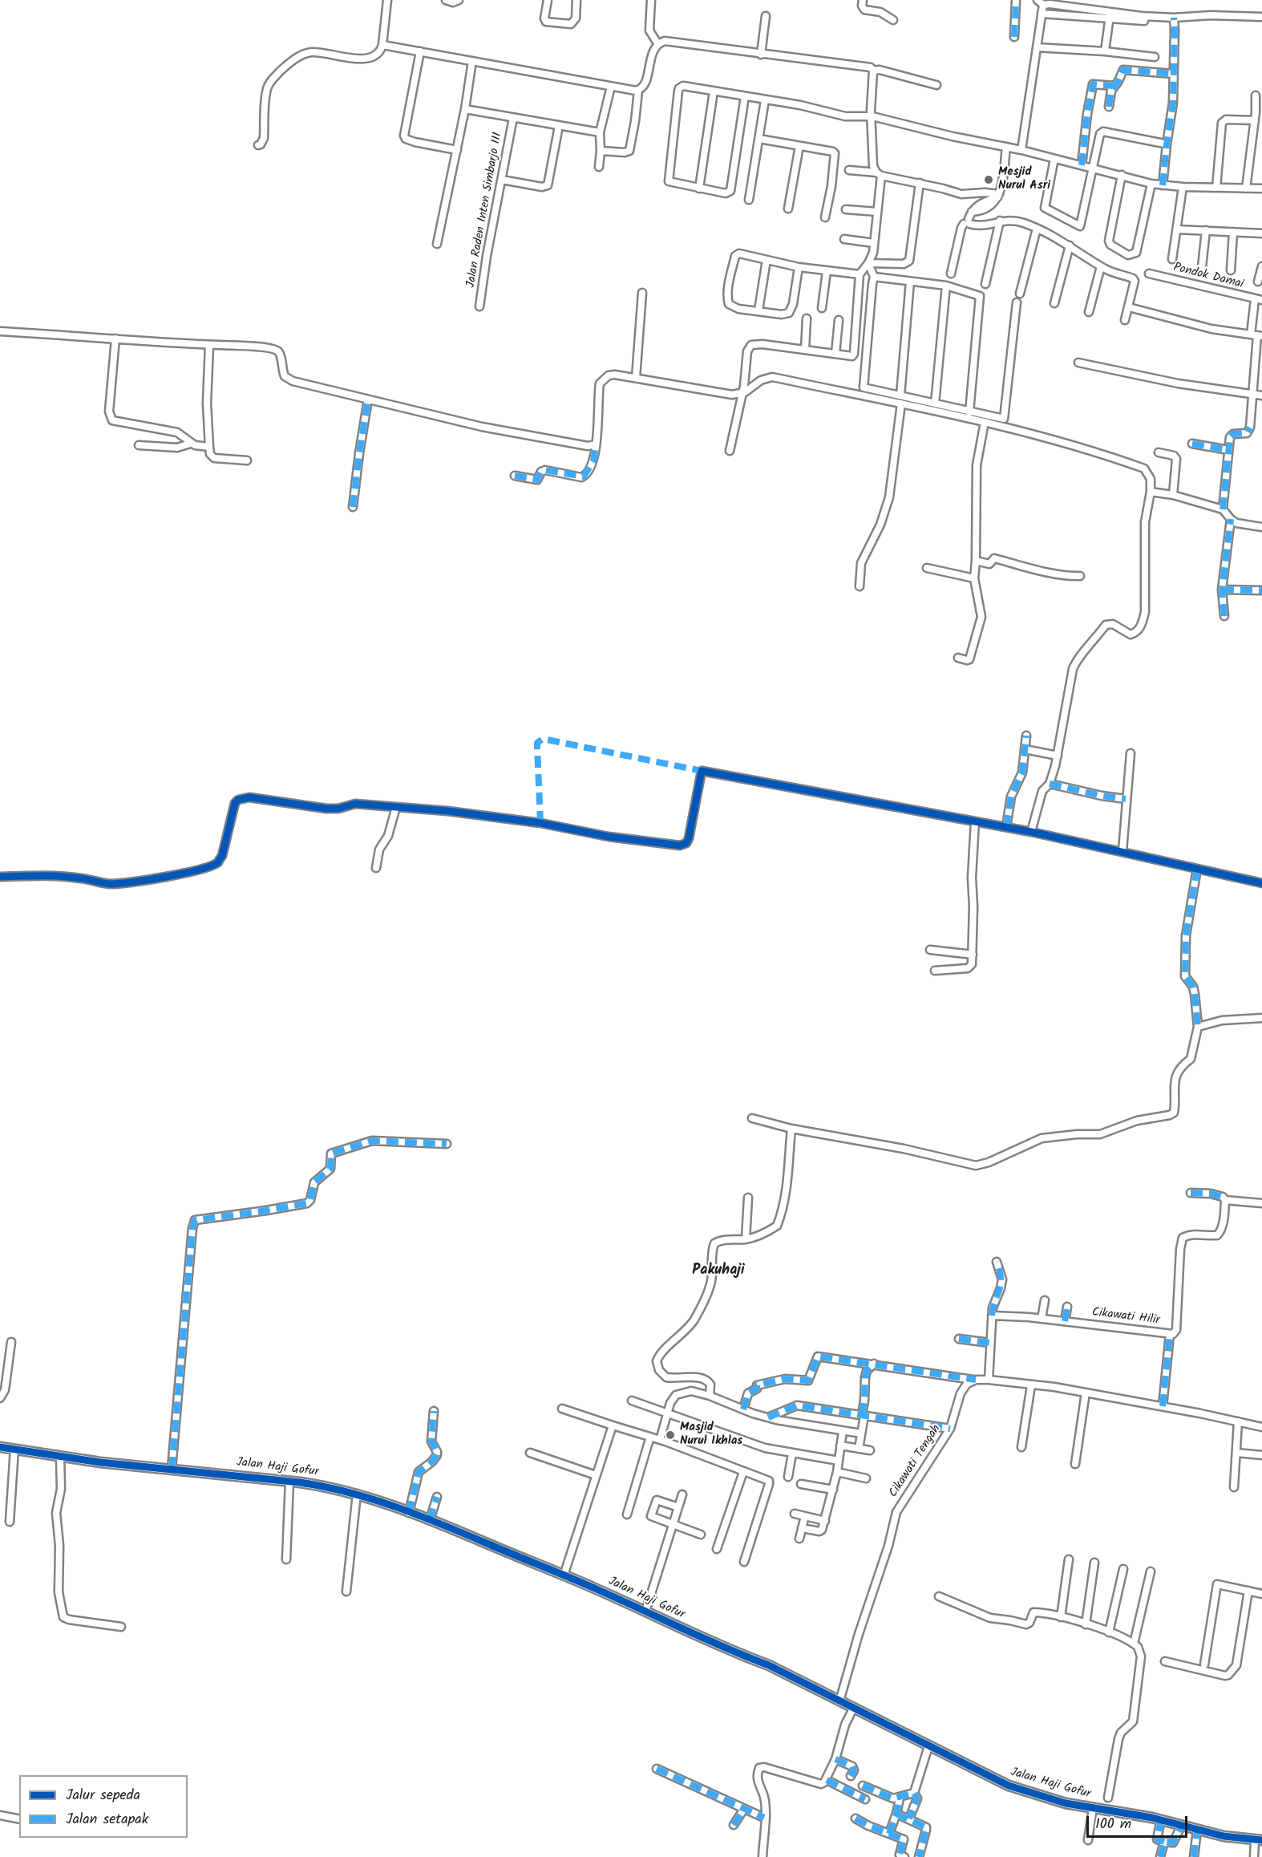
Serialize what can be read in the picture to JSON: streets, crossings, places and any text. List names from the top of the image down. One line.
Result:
{"streets":{"street":["Jalan Raden Inten Simbarjo III","Pondok Damai","Cikawati Hilir","Cikawati Tengah","Jalan Haji Gofur"]},"crossings":[["Cikawati Tengah","Jalan Haji Gofur"]],"districts":["Pakuhaji"],"places":["Mesjid Nurul Asri","Masjid Nurul Ikhlas"],"legend":["Jalur sepeda","Jalan setapak"],"scale_bar":"100 m"}
